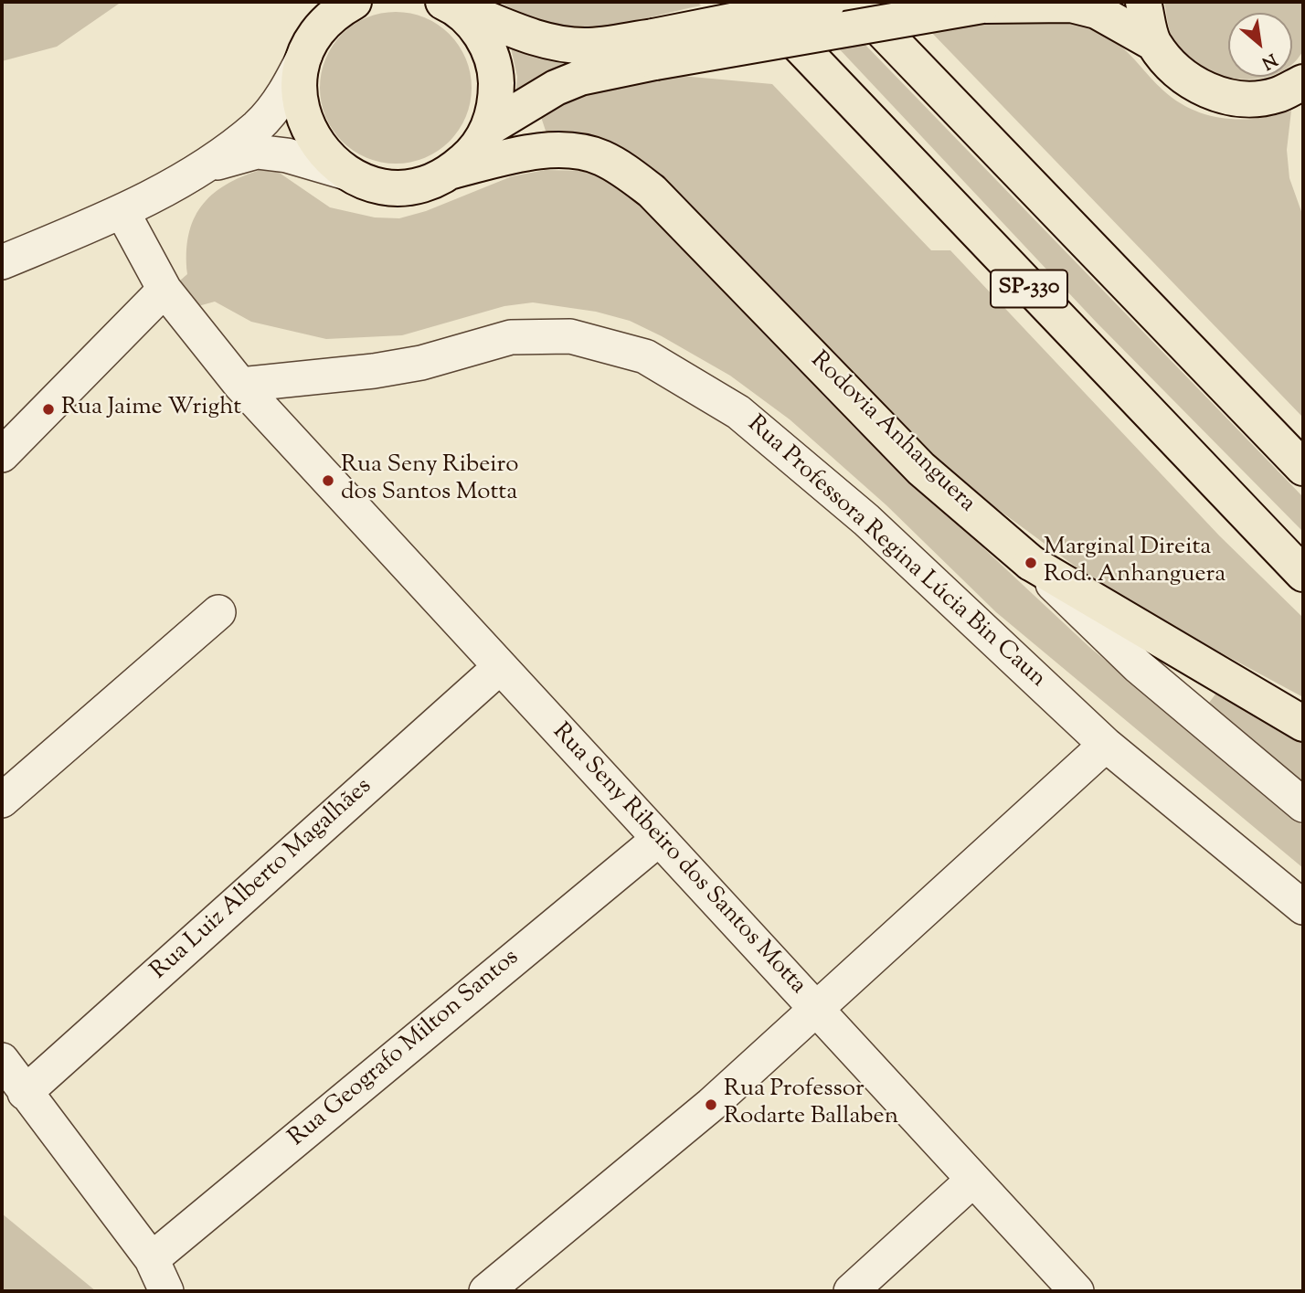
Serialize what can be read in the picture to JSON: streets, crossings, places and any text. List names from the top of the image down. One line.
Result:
{"streets":{"main road":["SP-330","Rodovia Anhanguera"],"street":["Rua Professora Regina Lúcia Bin Caun","Rua Seny Ribeiro dos Santos Motta","Rua Luiz Alberto Magalhães","Rua Geografo Milton Santos"]},"crossings":[["Rua Professora Regina Lúcia Bin Caun","Rua Seny Ribeiro dos Santos Motta"],["Rua Seny Ribeiro dos Santos Motta","Rua Luiz Alberto Magalhães"],["Rua Seny Ribeiro dos Santos Motta","Rua Geografo Milton Santos"]],"places":["Rua Jaime Wright","Rua Seny Ribeiro dos Santos Motta","Marginal Direita Rod. Anhanguera","Rua Professor Rodarte Ballaben"],"north":"bottom right"}
